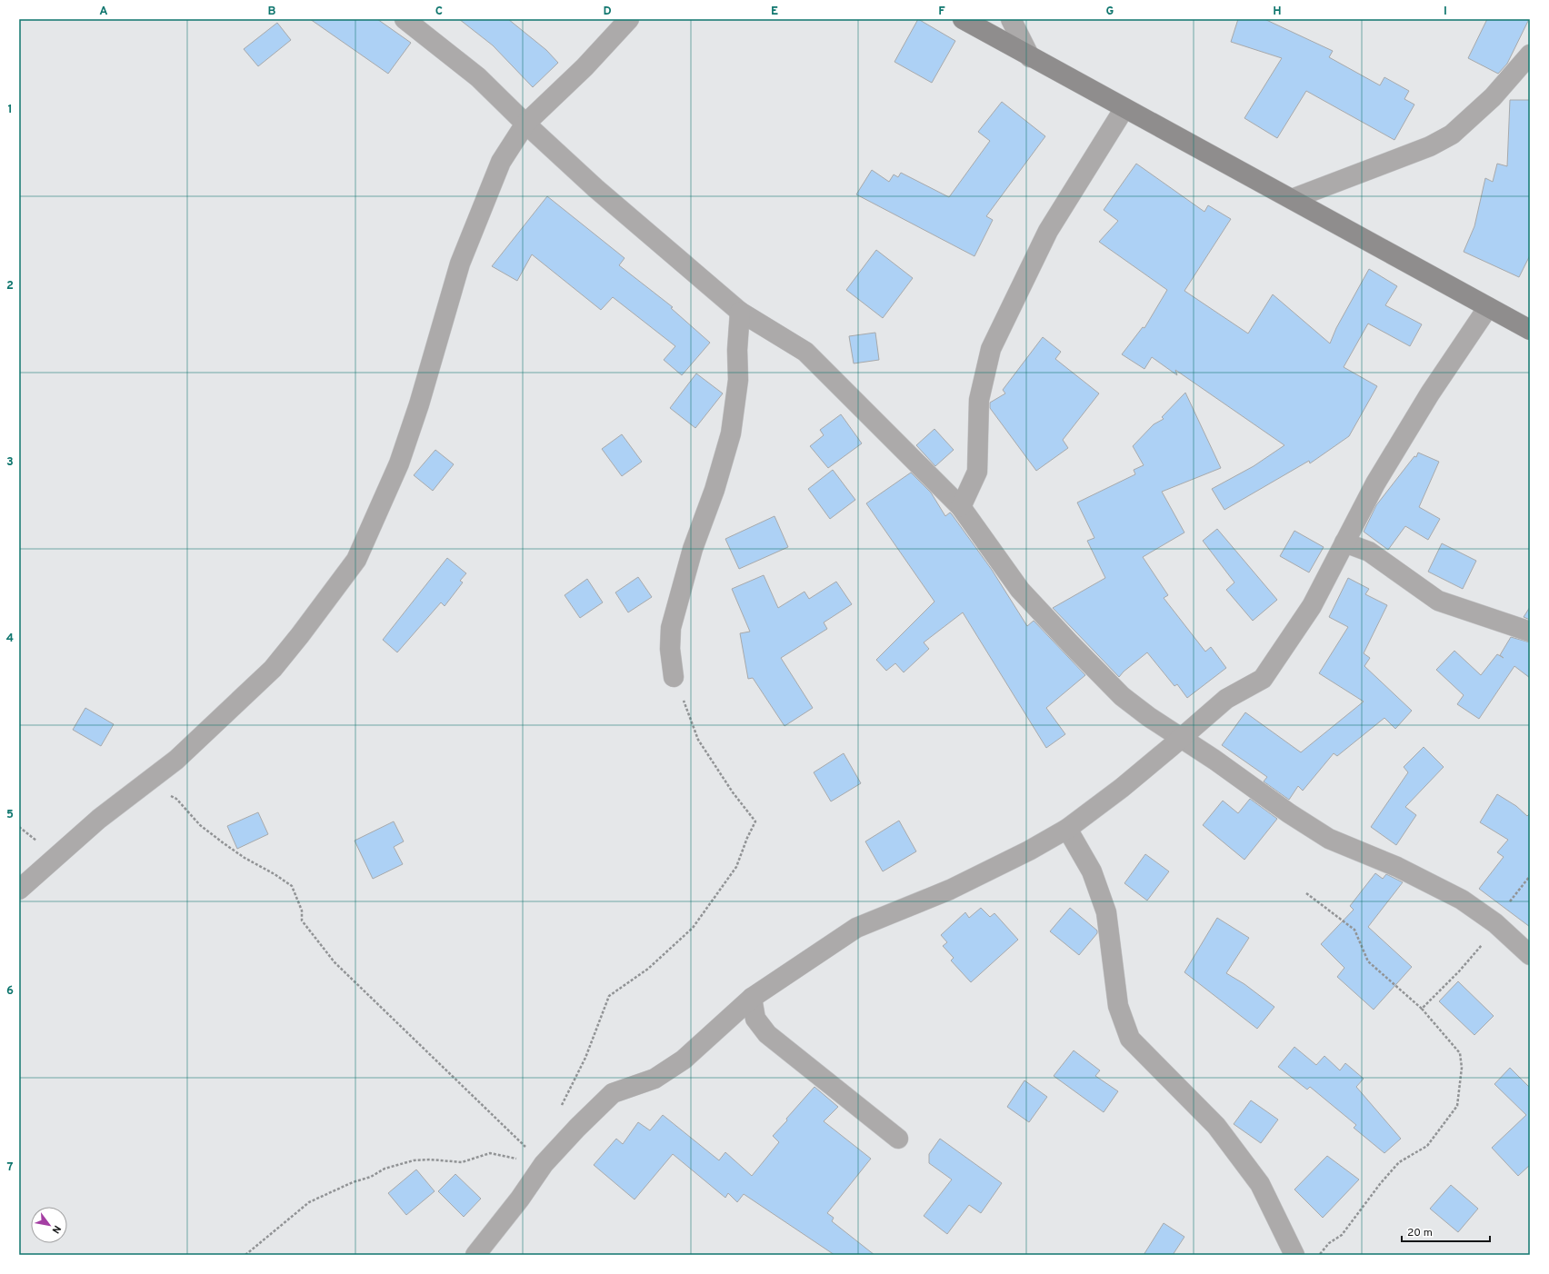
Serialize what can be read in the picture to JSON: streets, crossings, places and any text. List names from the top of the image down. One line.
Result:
{"scale_bar":"20 m","north":"bottom right","grid":{"columns":["A","B","C","D","E","F","G","H","I"],"rows":["1","2","3","4","5","6","7"]}}
